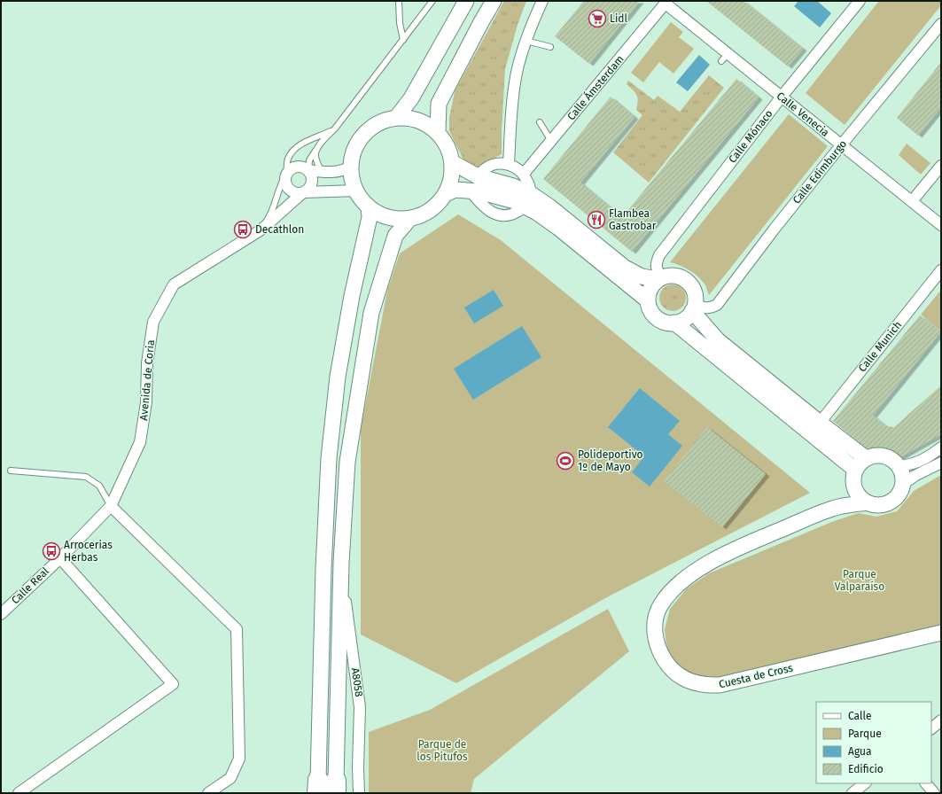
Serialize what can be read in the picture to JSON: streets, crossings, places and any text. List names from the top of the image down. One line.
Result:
{"streets":{"street":["Calle Ámsterdam","Calle Venecia","Calle Mónaco","Calle Edimburgo","Calle Munich","Avenida de Coria","Calle Real","Cuesta de Cross","A8058"]},"crossings":[["Calle Ámsterdam","Calle Venecia"],["Calle Venecia","Calle Mónaco"],["Calle Venecia","Calle Edimburgo"],["Calle Mónaco","Calle Edimburgo"],["Avenida de Coria","Calle Real"]],"parks":["Parque Valparaíso","Parque de los Pitufos"],"places":{"supermarket":["Lidl"],"restaurant":["Flambea Gastrobar"],"bus stop":["Decathlon","Arrocerias Herbas"],"sports":["Polideportivo 1º de Mayo"]},"legend":["Calle","Parque","Agua","Edificio"]}
